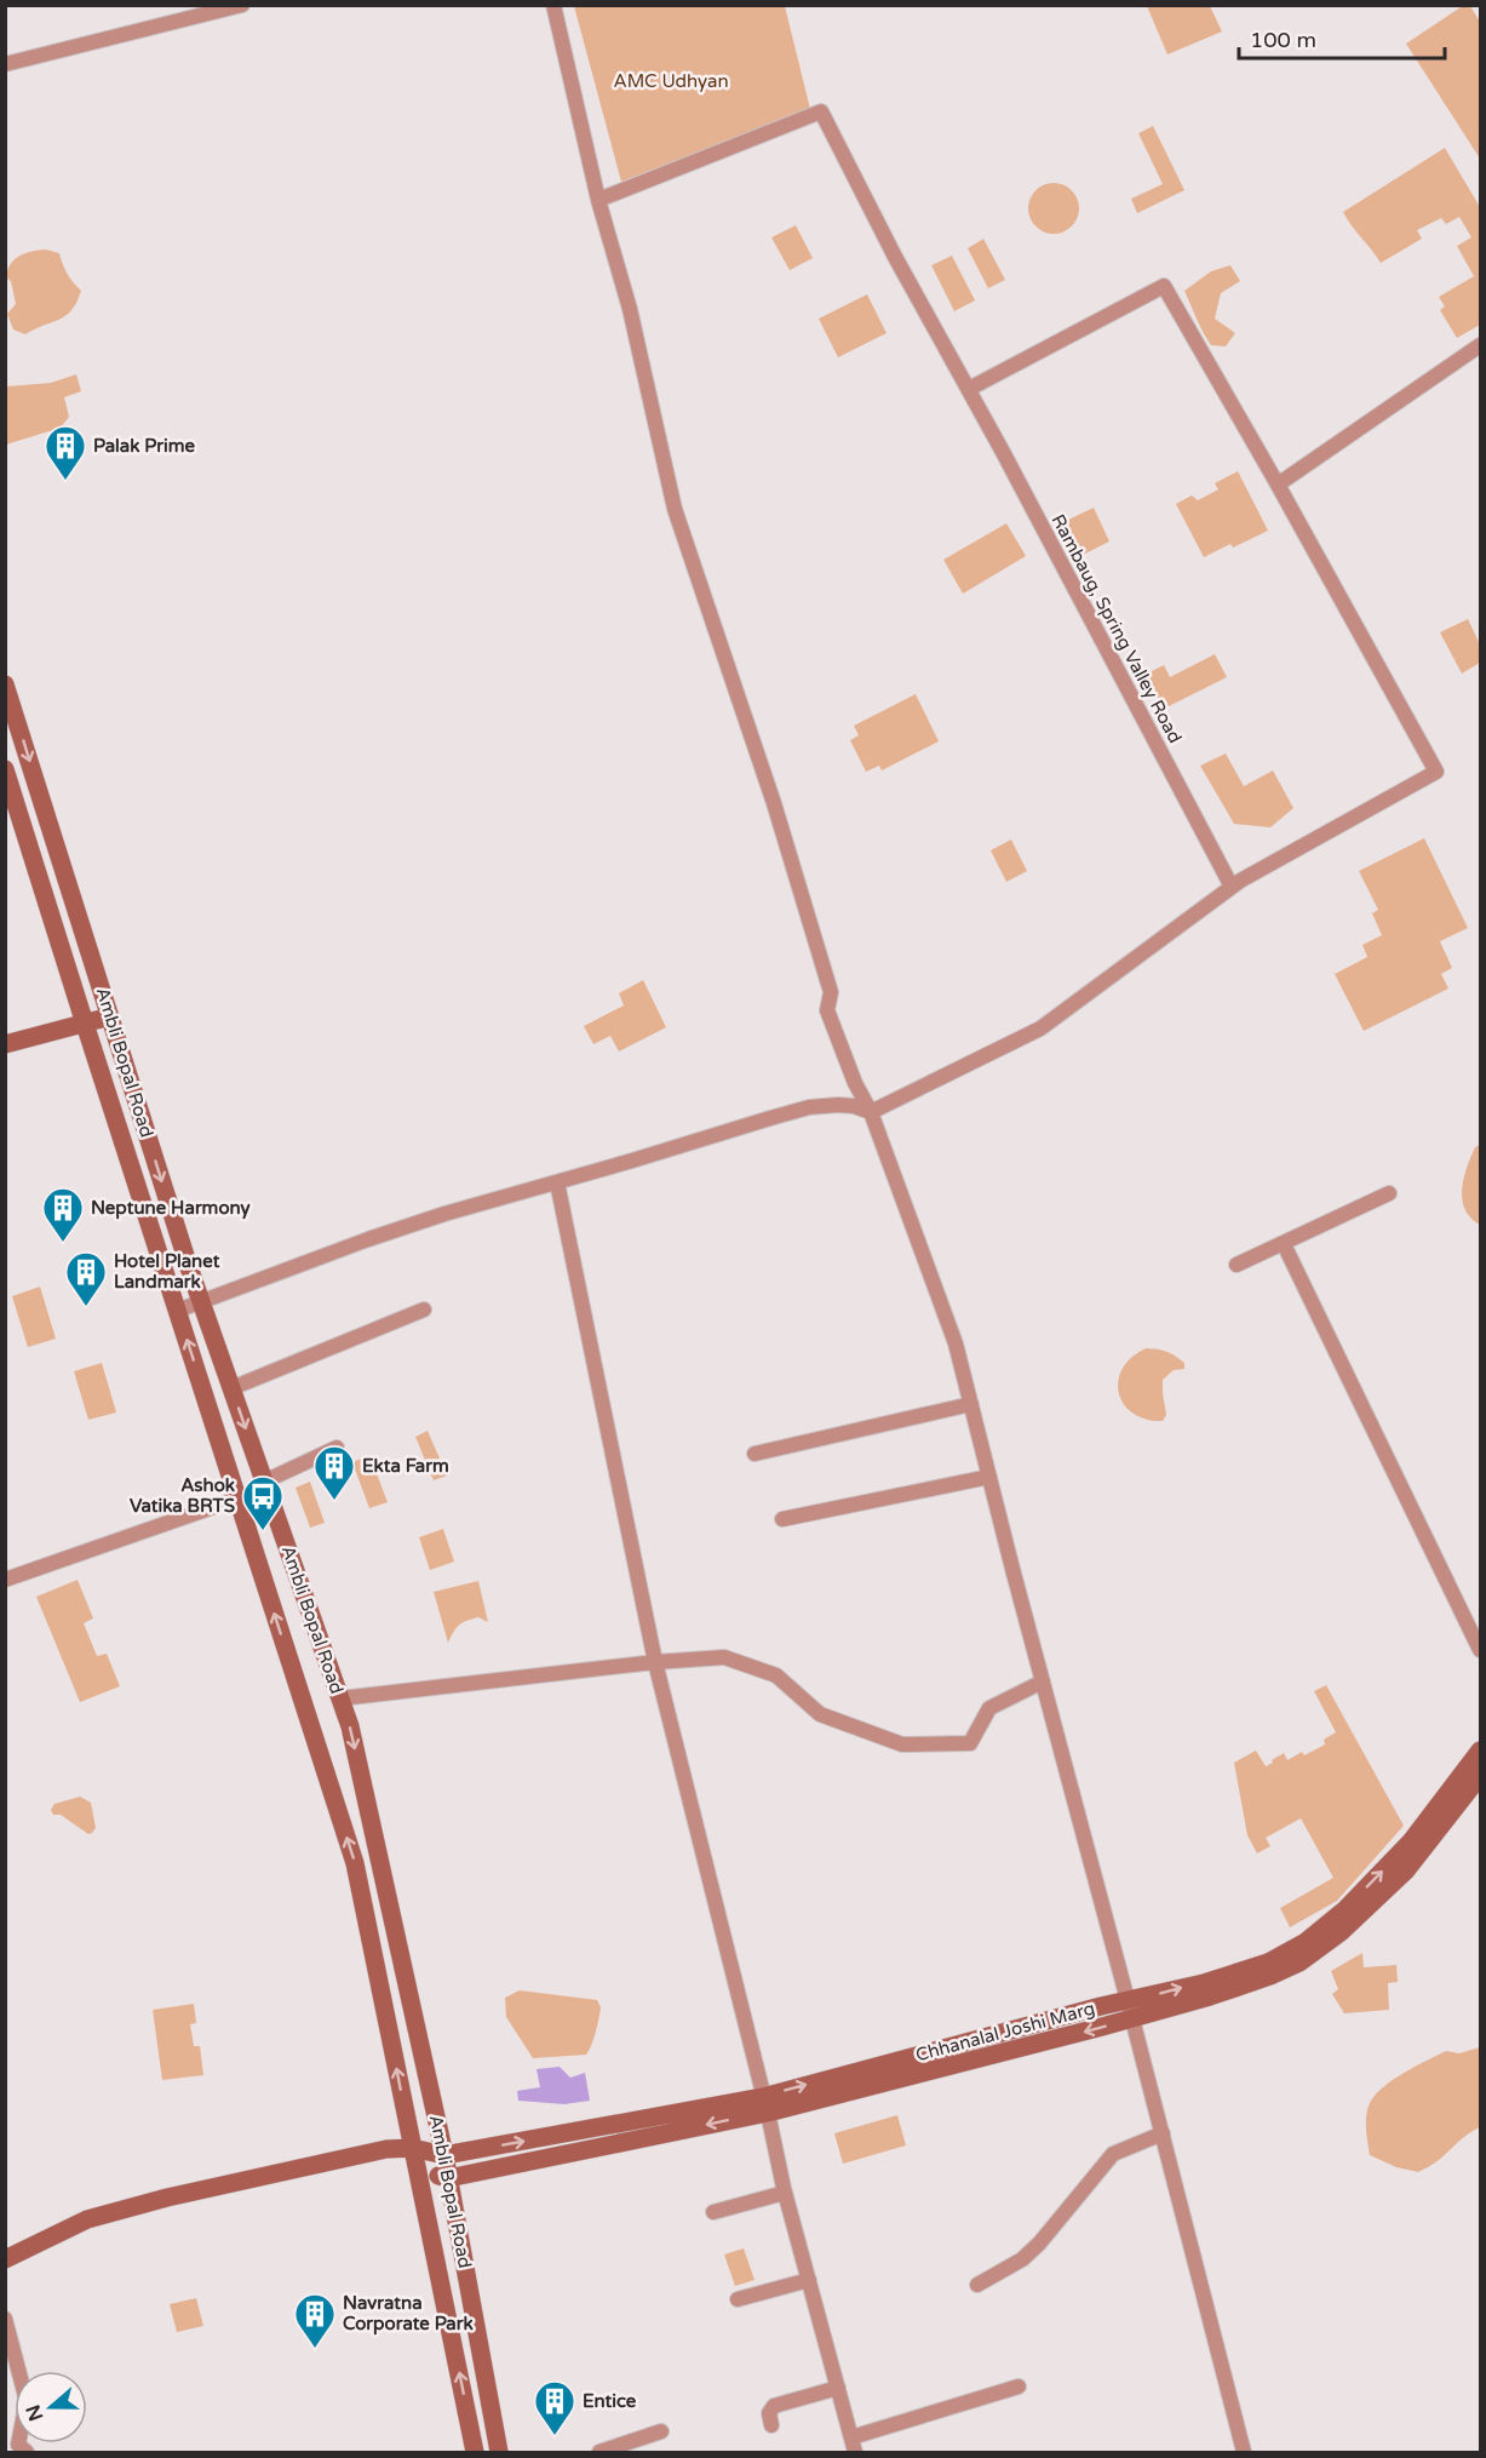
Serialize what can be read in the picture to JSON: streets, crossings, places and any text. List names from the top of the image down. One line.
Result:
{"streets":{"street":["Rambaug, Spring Valley Road","Ambli Bopal Road","Chhanalal Joshi Marg"]},"crossings":[["Ambli Bopal Road","Chhanalal Joshi Marg"]],"parks":["AMC Udhyan"],"places":{"building":["Palak Prime","Neptune Harmony","Hotel Planet Landmark","Ekta Farm","Navratna Corporate Park","Entice"],"bus stop":["Ashok Vatika BRTS"]},"scale_bar":"100 m","north":"left"}
